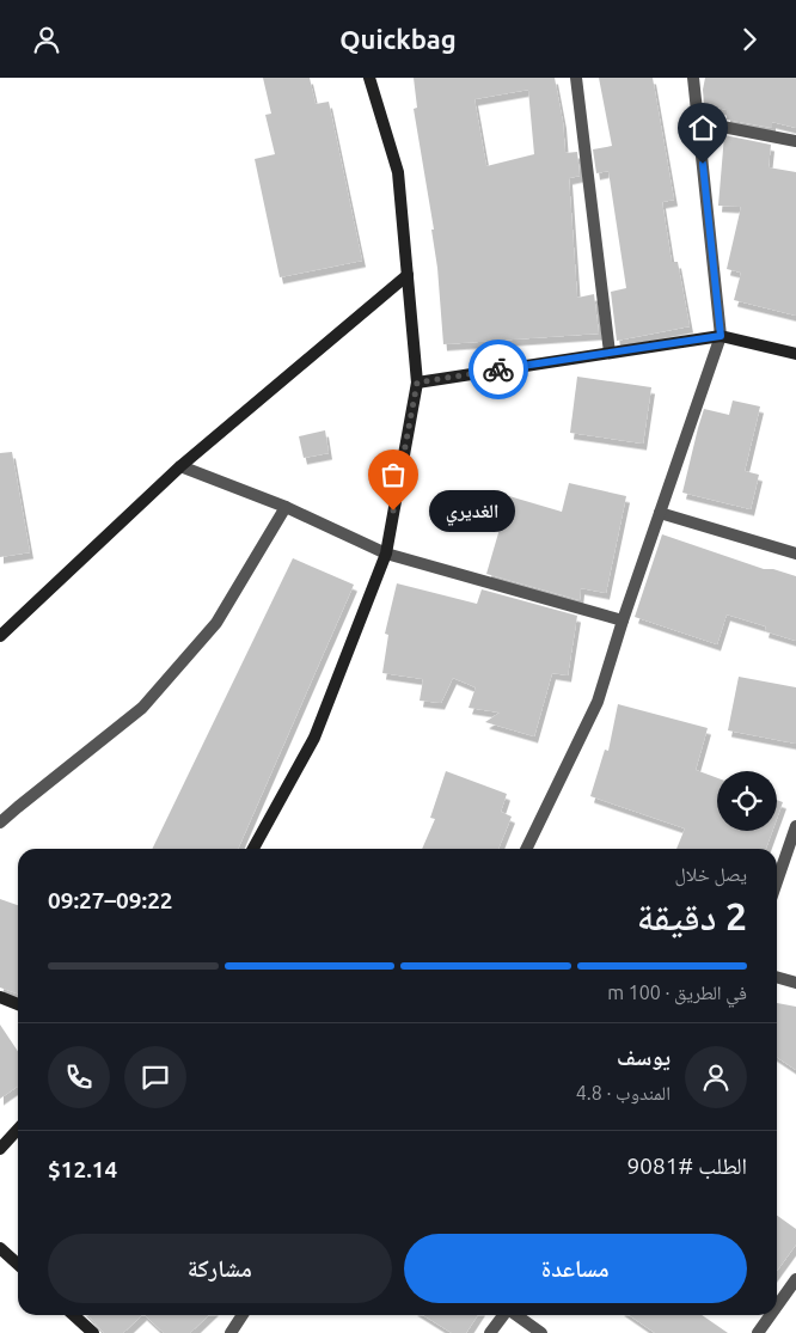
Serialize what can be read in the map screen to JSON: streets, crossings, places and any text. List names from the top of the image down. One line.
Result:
{"places":["الغديري"],"page":{"header":"Quickbag","bubble":"الغديري","heading":["2 دقيقة","يصل خلال","09:22–09:27"],"panel":["يوسف","المندوب · 4.8","الطلب #9081","$12.14"],"bar":"في الطريق · 100 m","buttons":["مساعدة","مشاركة"]}}
